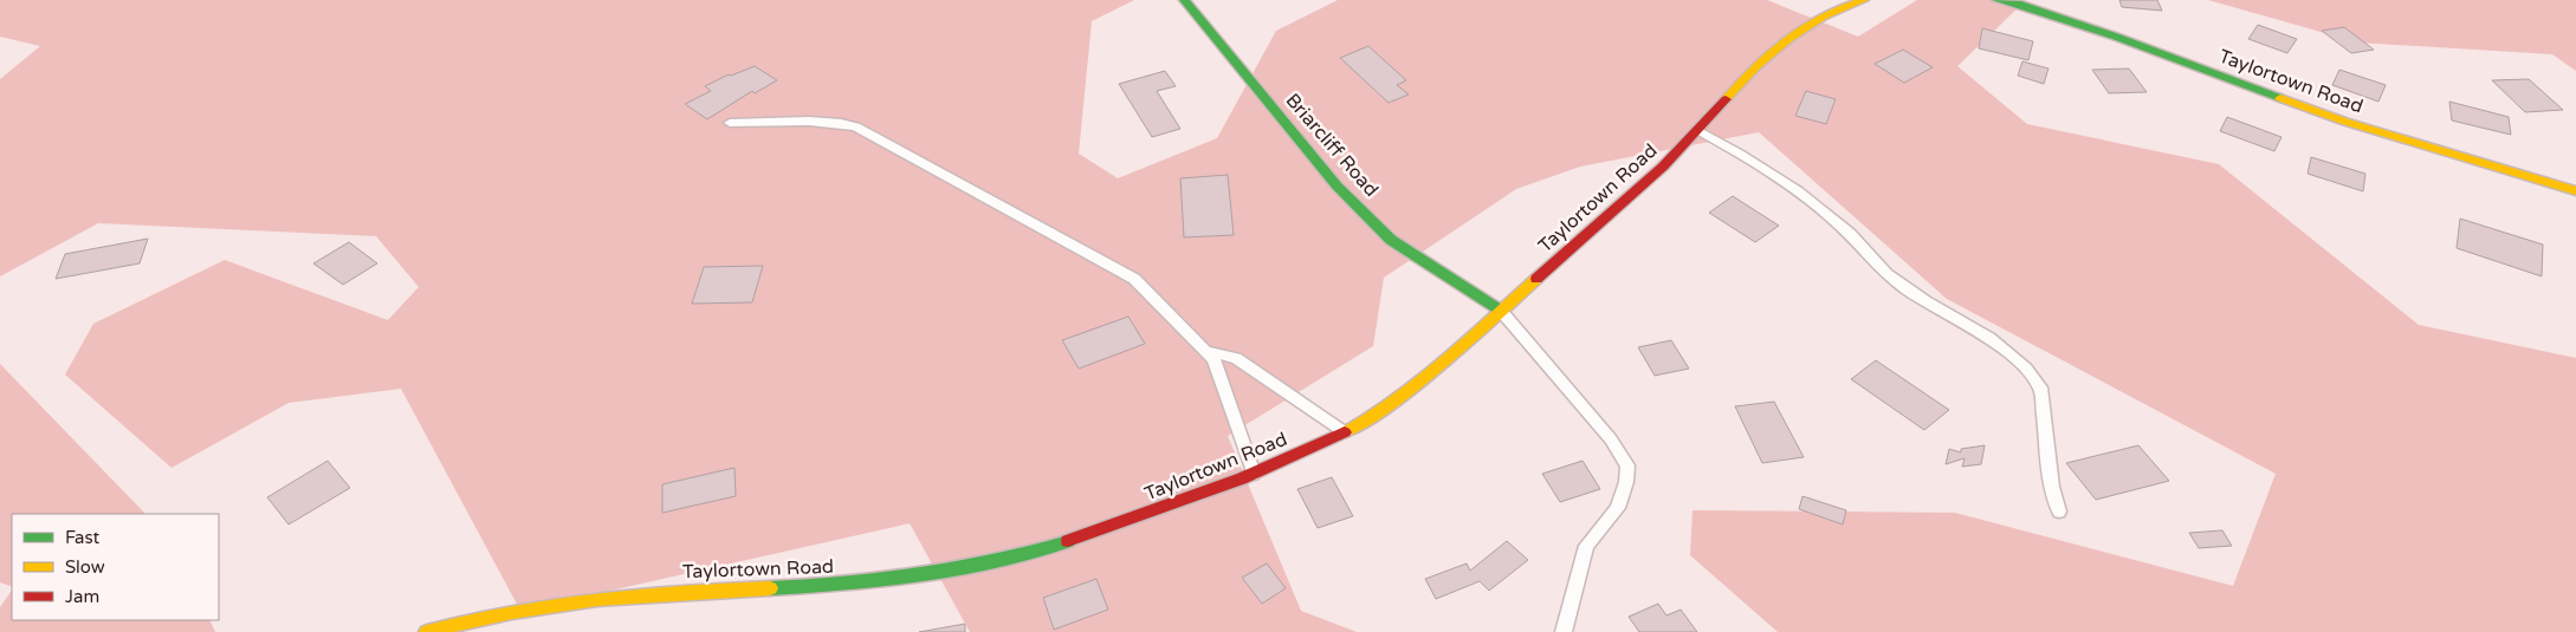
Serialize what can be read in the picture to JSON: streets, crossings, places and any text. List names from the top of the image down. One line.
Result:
{"streets":{"street":["Taylortown Road","Briarcliff Road"]},"crossings":[["Taylortown Road","Briarcliff Road"]],"legend":["Fast","Slow","Jam"]}
